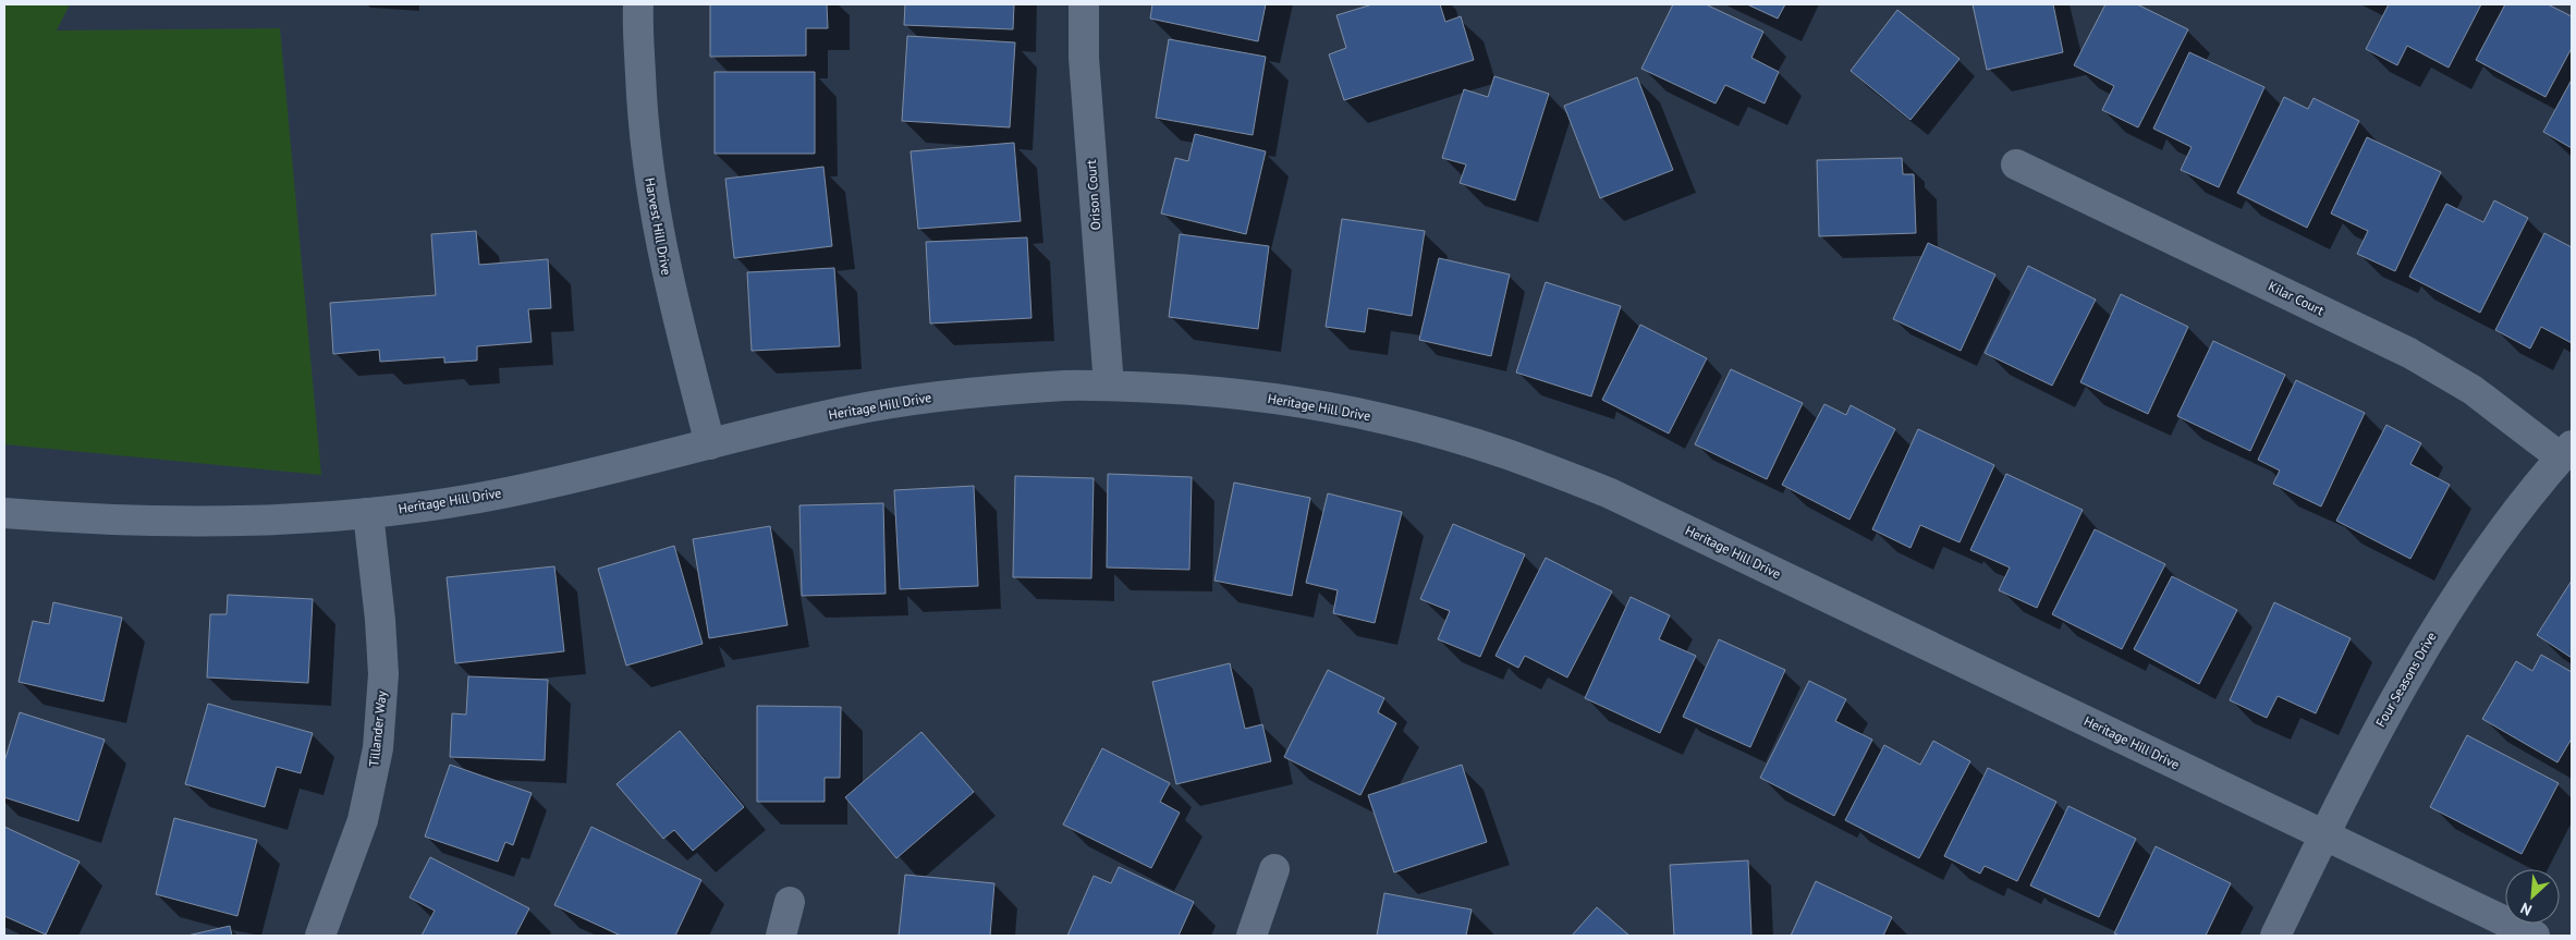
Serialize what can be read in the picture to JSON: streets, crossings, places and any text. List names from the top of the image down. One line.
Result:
{"streets":{"street":["Orison Court","Harvest Hill Drive","Kilar Court","Heritage Hill Drive","Four Seasons Drive","Tillander Way"]},"crossings":[["Orison Court","Heritage Hill Drive"],["Harvest Hill Drive","Heritage Hill Drive"],["Kilar Court","Four Seasons Drive"],["Heritage Hill Drive","Four Seasons Drive"],["Heritage Hill Drive","Tillander Way"]],"north":"bottom left"}
